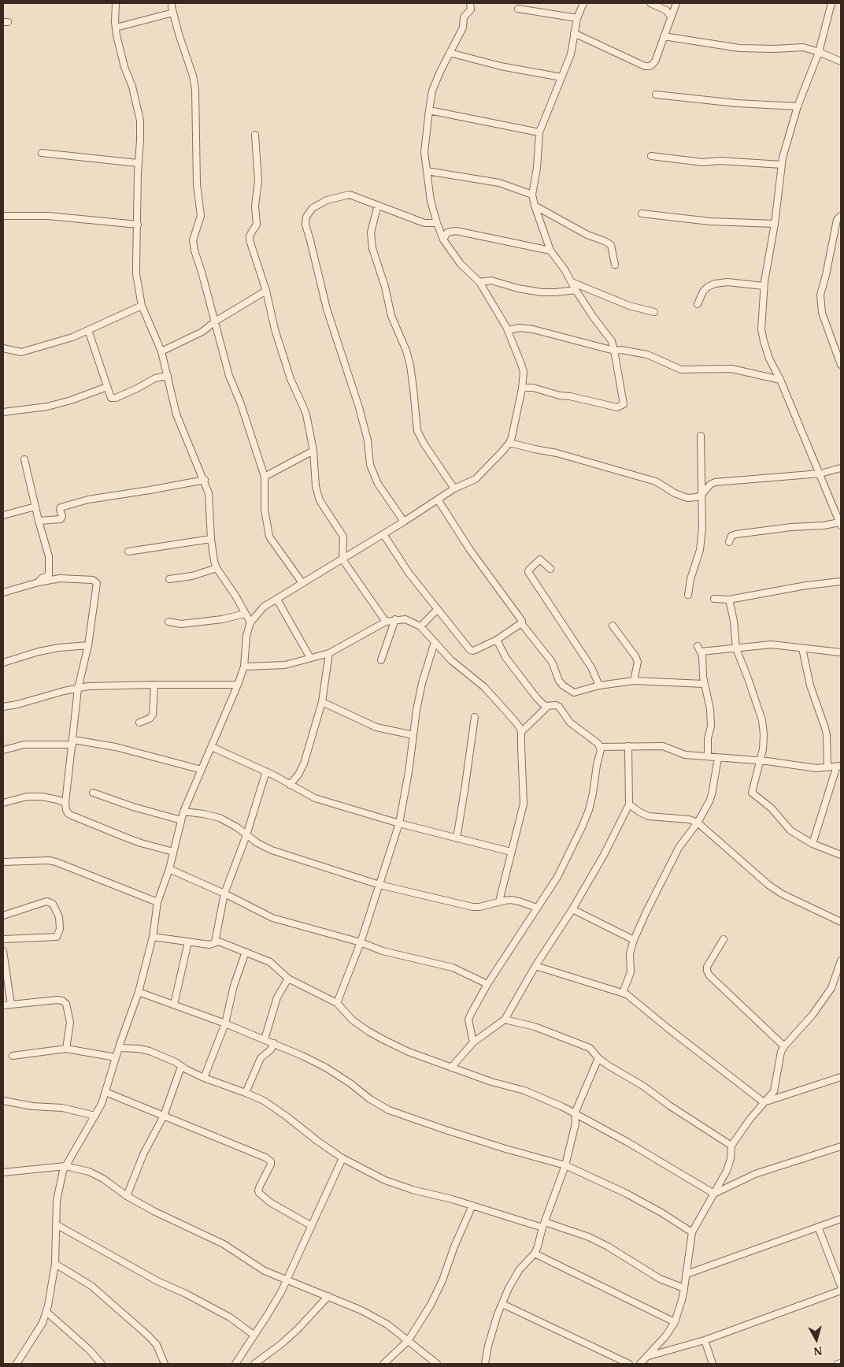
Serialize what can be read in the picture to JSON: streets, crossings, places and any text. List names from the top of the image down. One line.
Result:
{"north":"bottom"}
